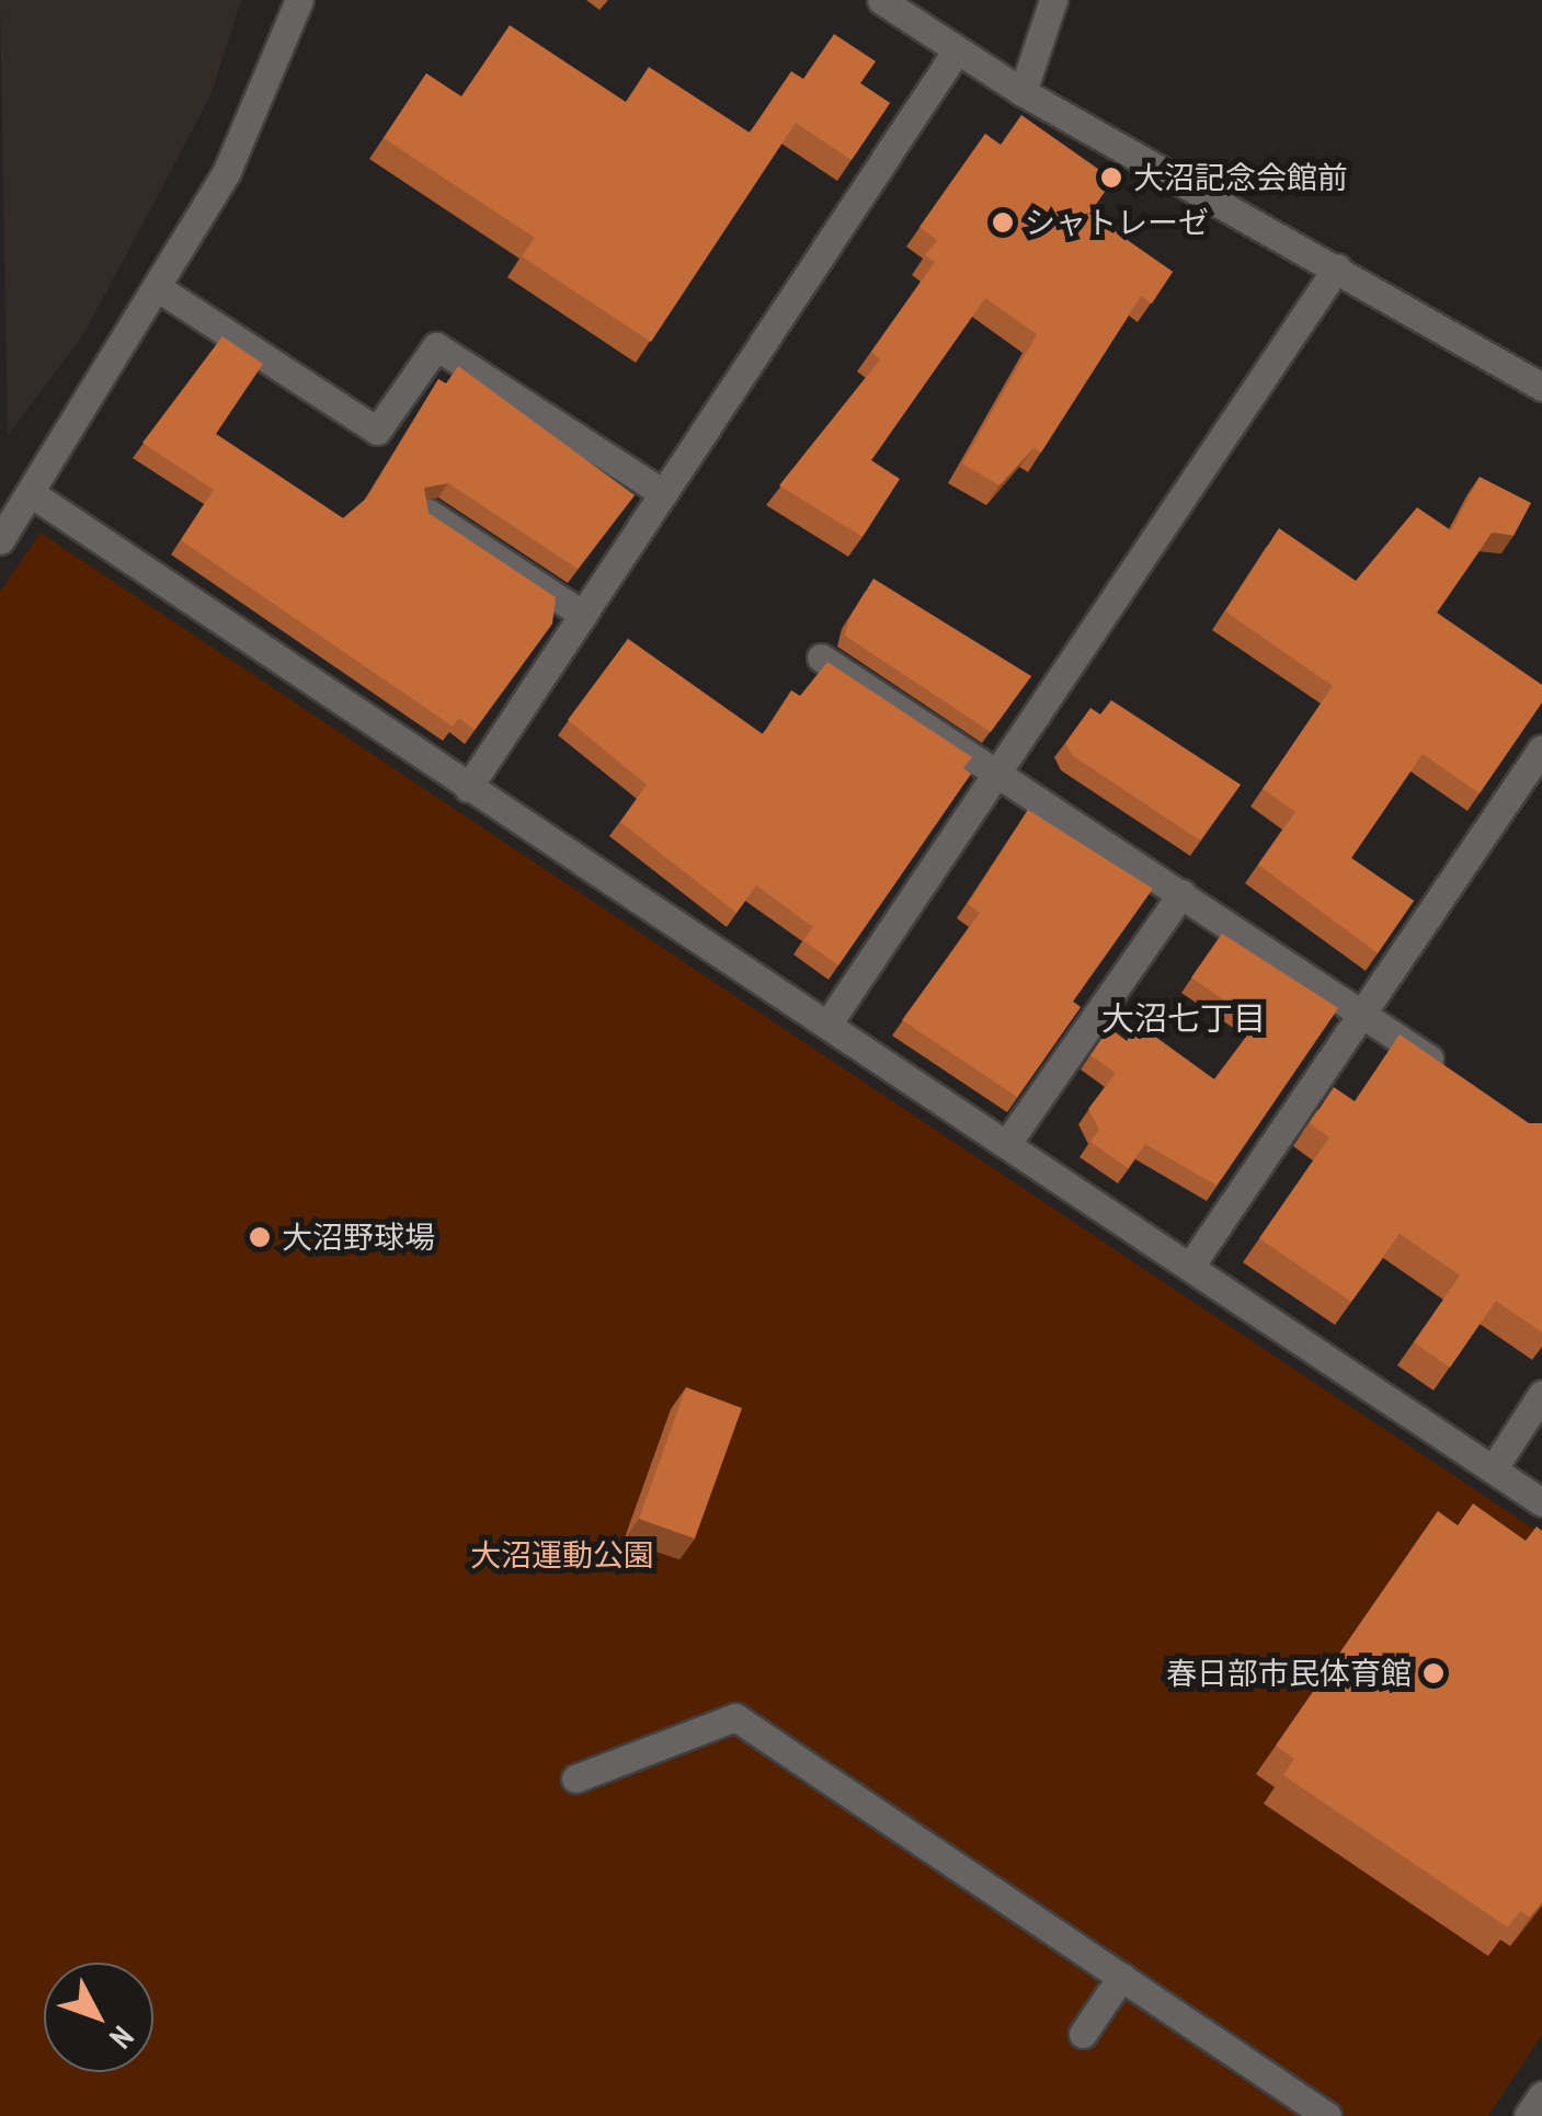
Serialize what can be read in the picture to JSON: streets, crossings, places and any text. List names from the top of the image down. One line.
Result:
{"districts":["大沼七丁目"],"parks":["大沼運動公園"],"places":["大沼記念会館前","シャトレーゼ","大沼野球場","春日部市民体育館"],"north":"bottom right"}
